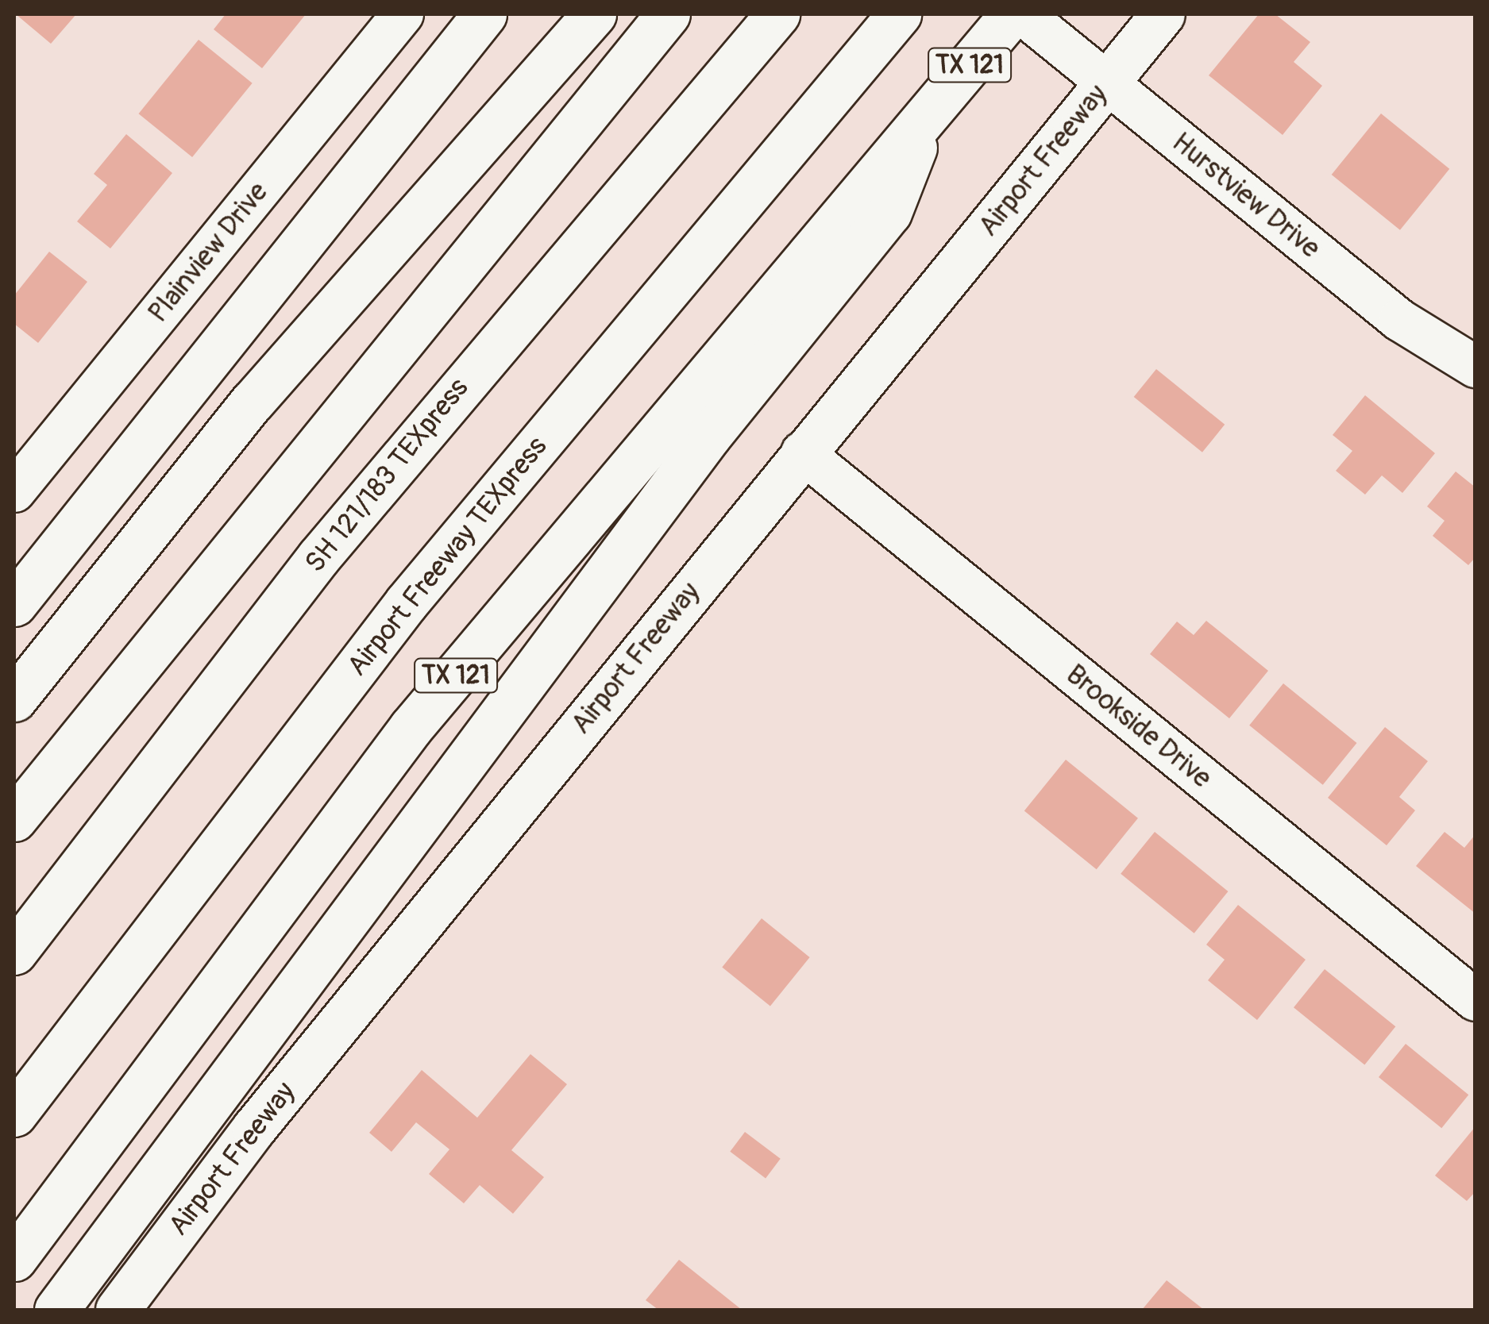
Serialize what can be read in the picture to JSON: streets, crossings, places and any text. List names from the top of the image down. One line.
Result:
{"streets":{"main road":["TX 121","Airport Freeway","SH 121/183 TEXpress","Airport Freeway TEXpress"],"street":["Hurstview Drive","Plainview Drive","Brookside Drive"]},"crossings":[["Airport Freeway","Hurstview Drive"],["Airport Freeway","Brookside Drive"]]}
